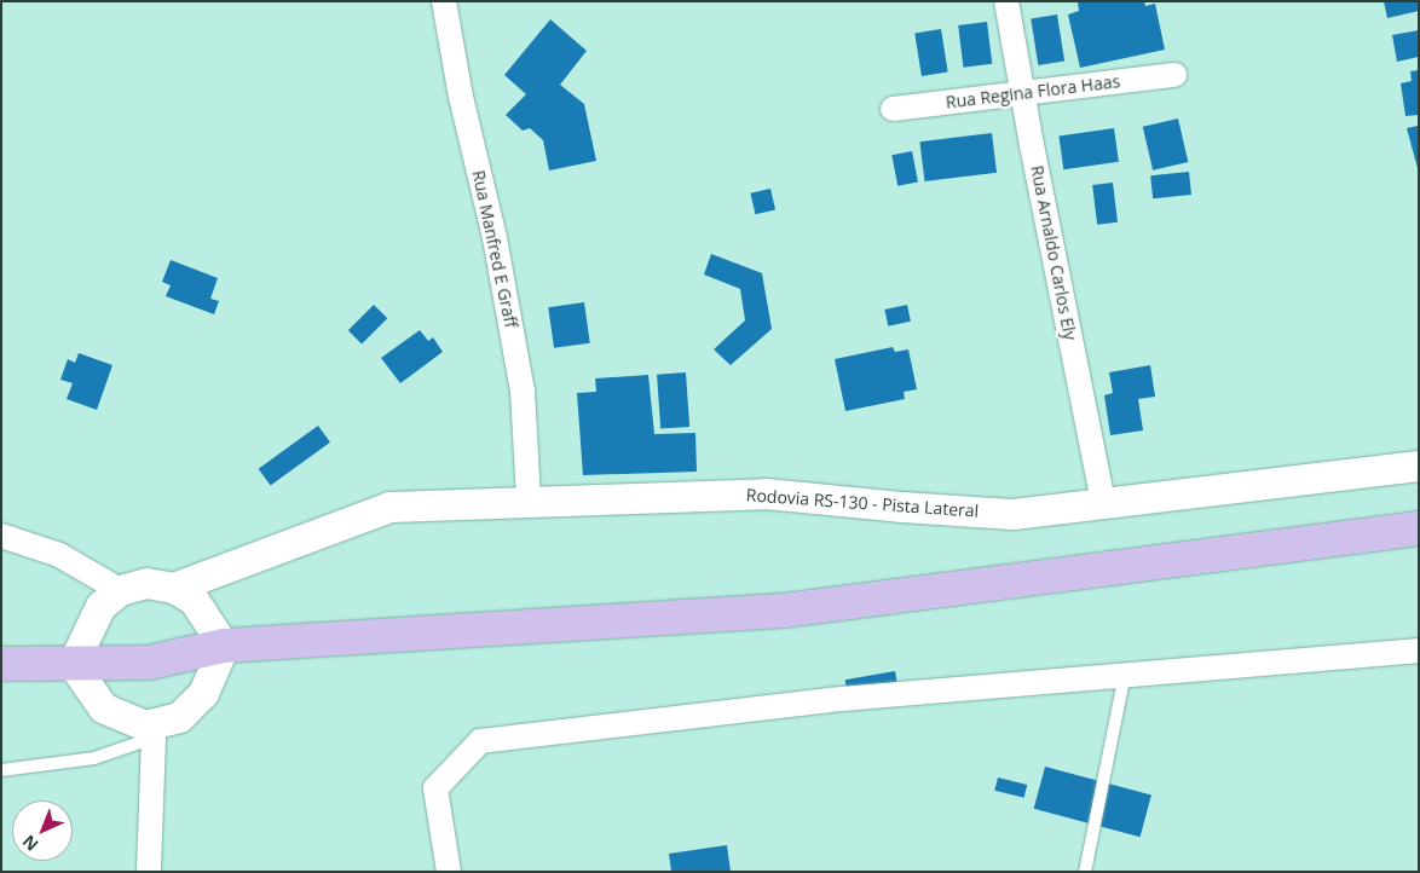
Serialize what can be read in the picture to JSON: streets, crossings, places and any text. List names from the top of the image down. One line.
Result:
{"streets":{"street":["Rua Regina Flora Haas","Rua Manfred E Graff","Rua Arnaldo Carlos Ely","Rodovia RS-130 - Pista Lateral"]},"crossings":[["Rua Regina Flora Haas","Rua Arnaldo Carlos Ely"],["Rua Manfred E Graff","Rodovia RS-130 - Pista Lateral"],["Rua Arnaldo Carlos Ely","Rodovia RS-130 - Pista Lateral"]],"north":"bottom left"}
